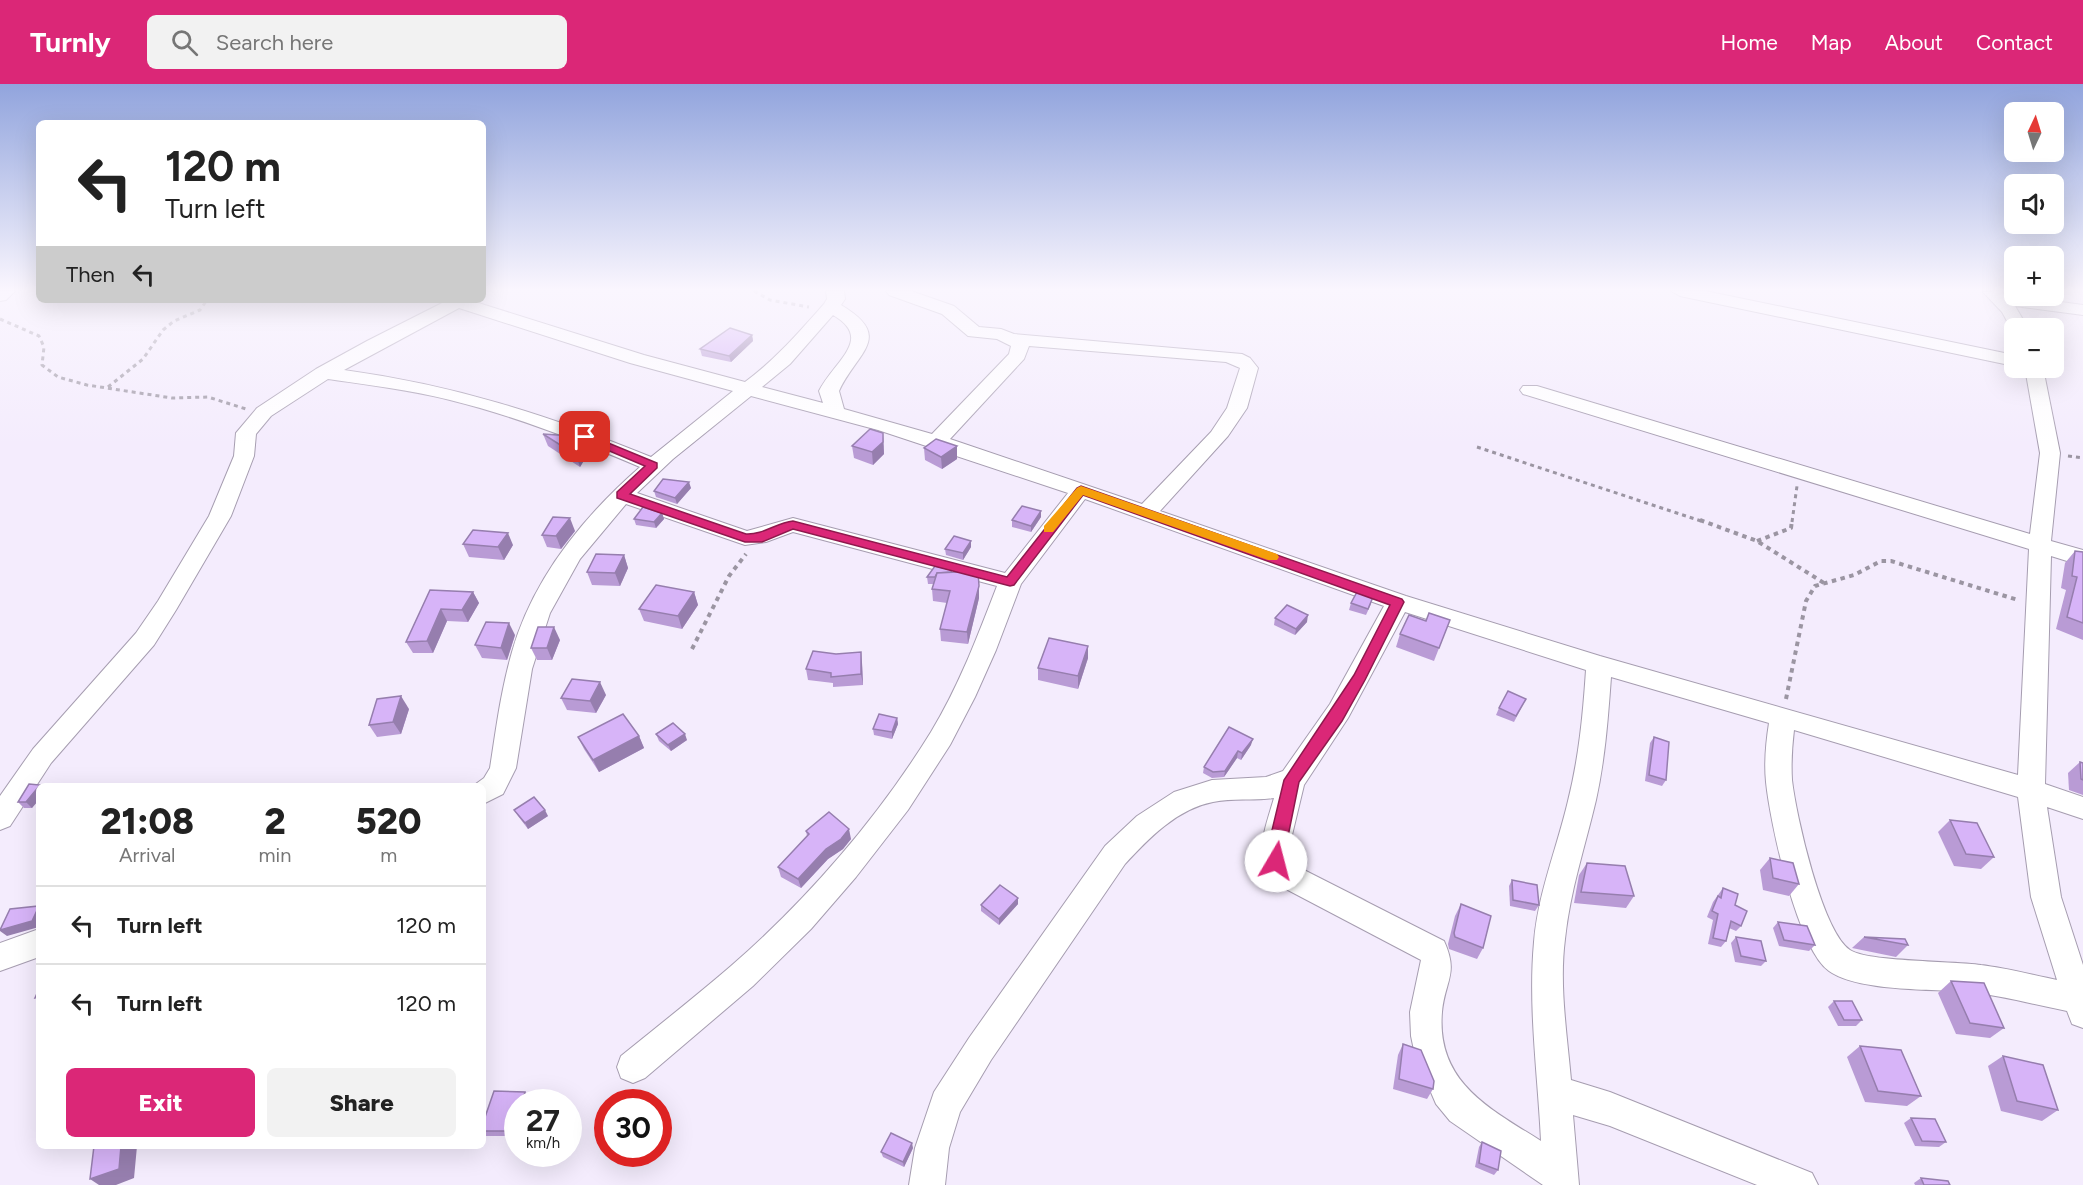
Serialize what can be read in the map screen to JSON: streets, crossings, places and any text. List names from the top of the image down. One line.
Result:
{"north":"top","page":{"header":"Turnly","search":"Search here","nav":["Home","Map","About","Contact"],"map_buttons":["+","−"],"turn":["120 m","Turn left"],"then":"Then","eta":["21:08","Arrival","2","min","520","m"],"list":[{"name":"Turn left","value":"120 m"},{"name":"Turn left","value":"120 m"}],"buttons":["Exit","Share"],"speed":"27 km/h","limit":"30"}}
